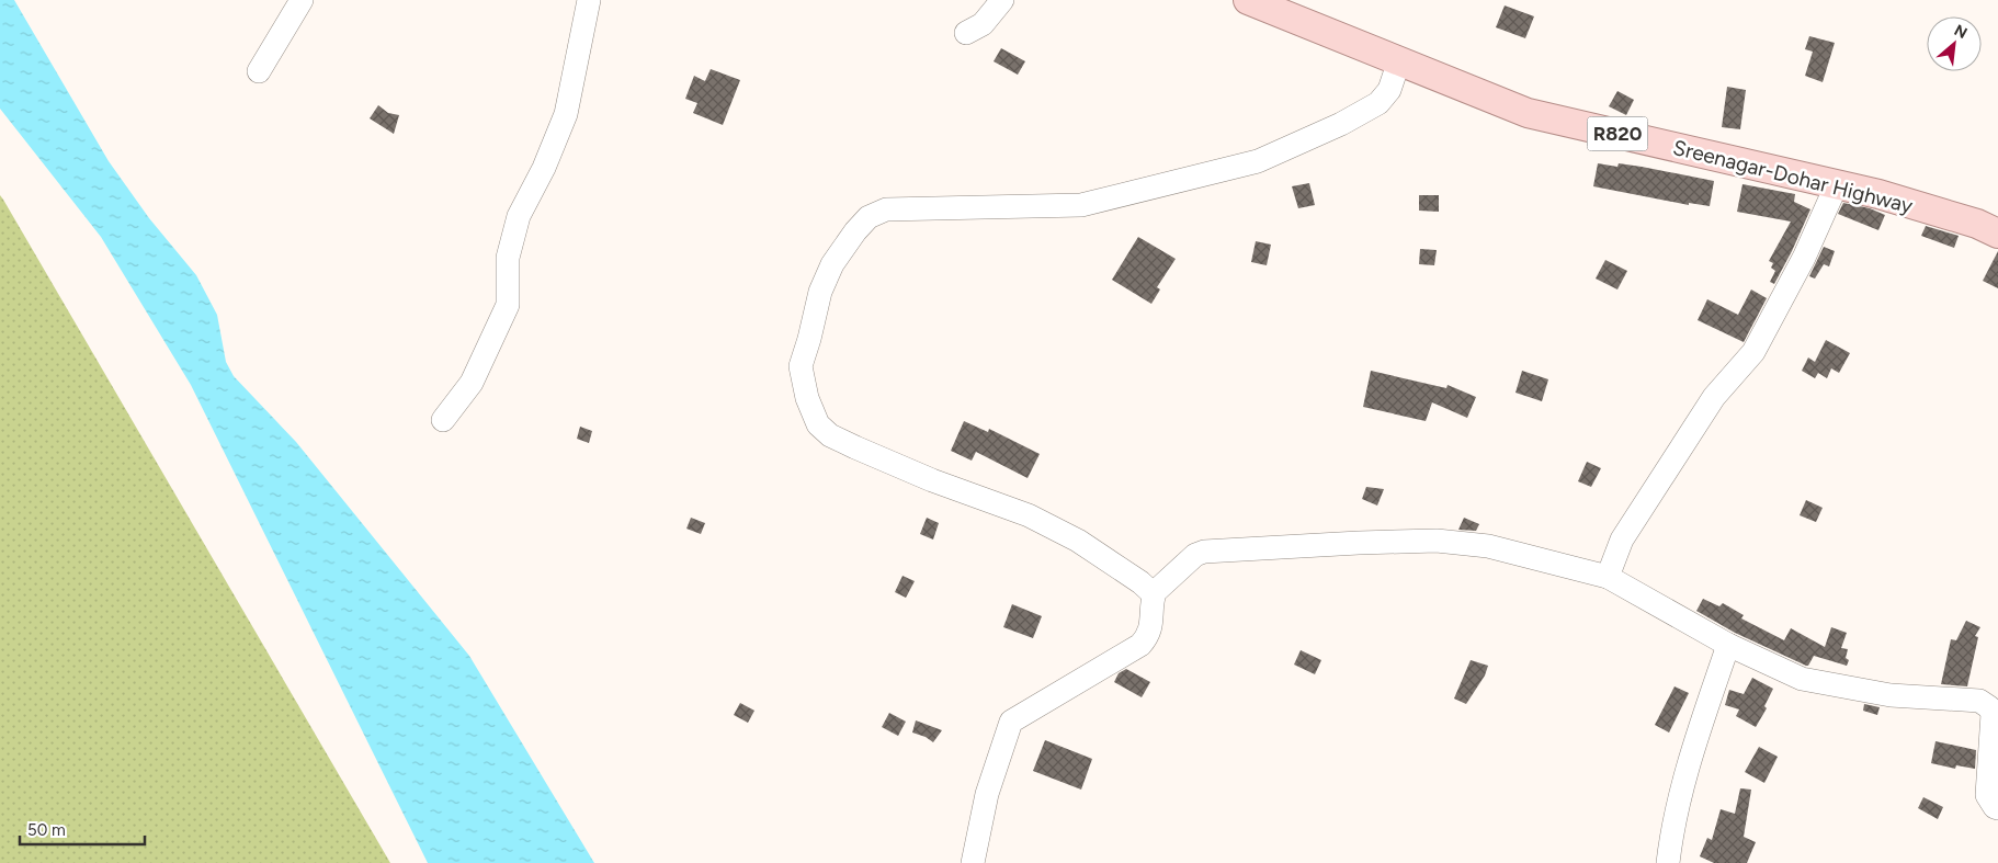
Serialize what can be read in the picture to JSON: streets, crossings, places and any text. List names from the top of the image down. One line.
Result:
{"streets":{"main road":["R820","Sreenagar-Dohar Highway"]},"scale_bar":"50 m","north":"top right"}
